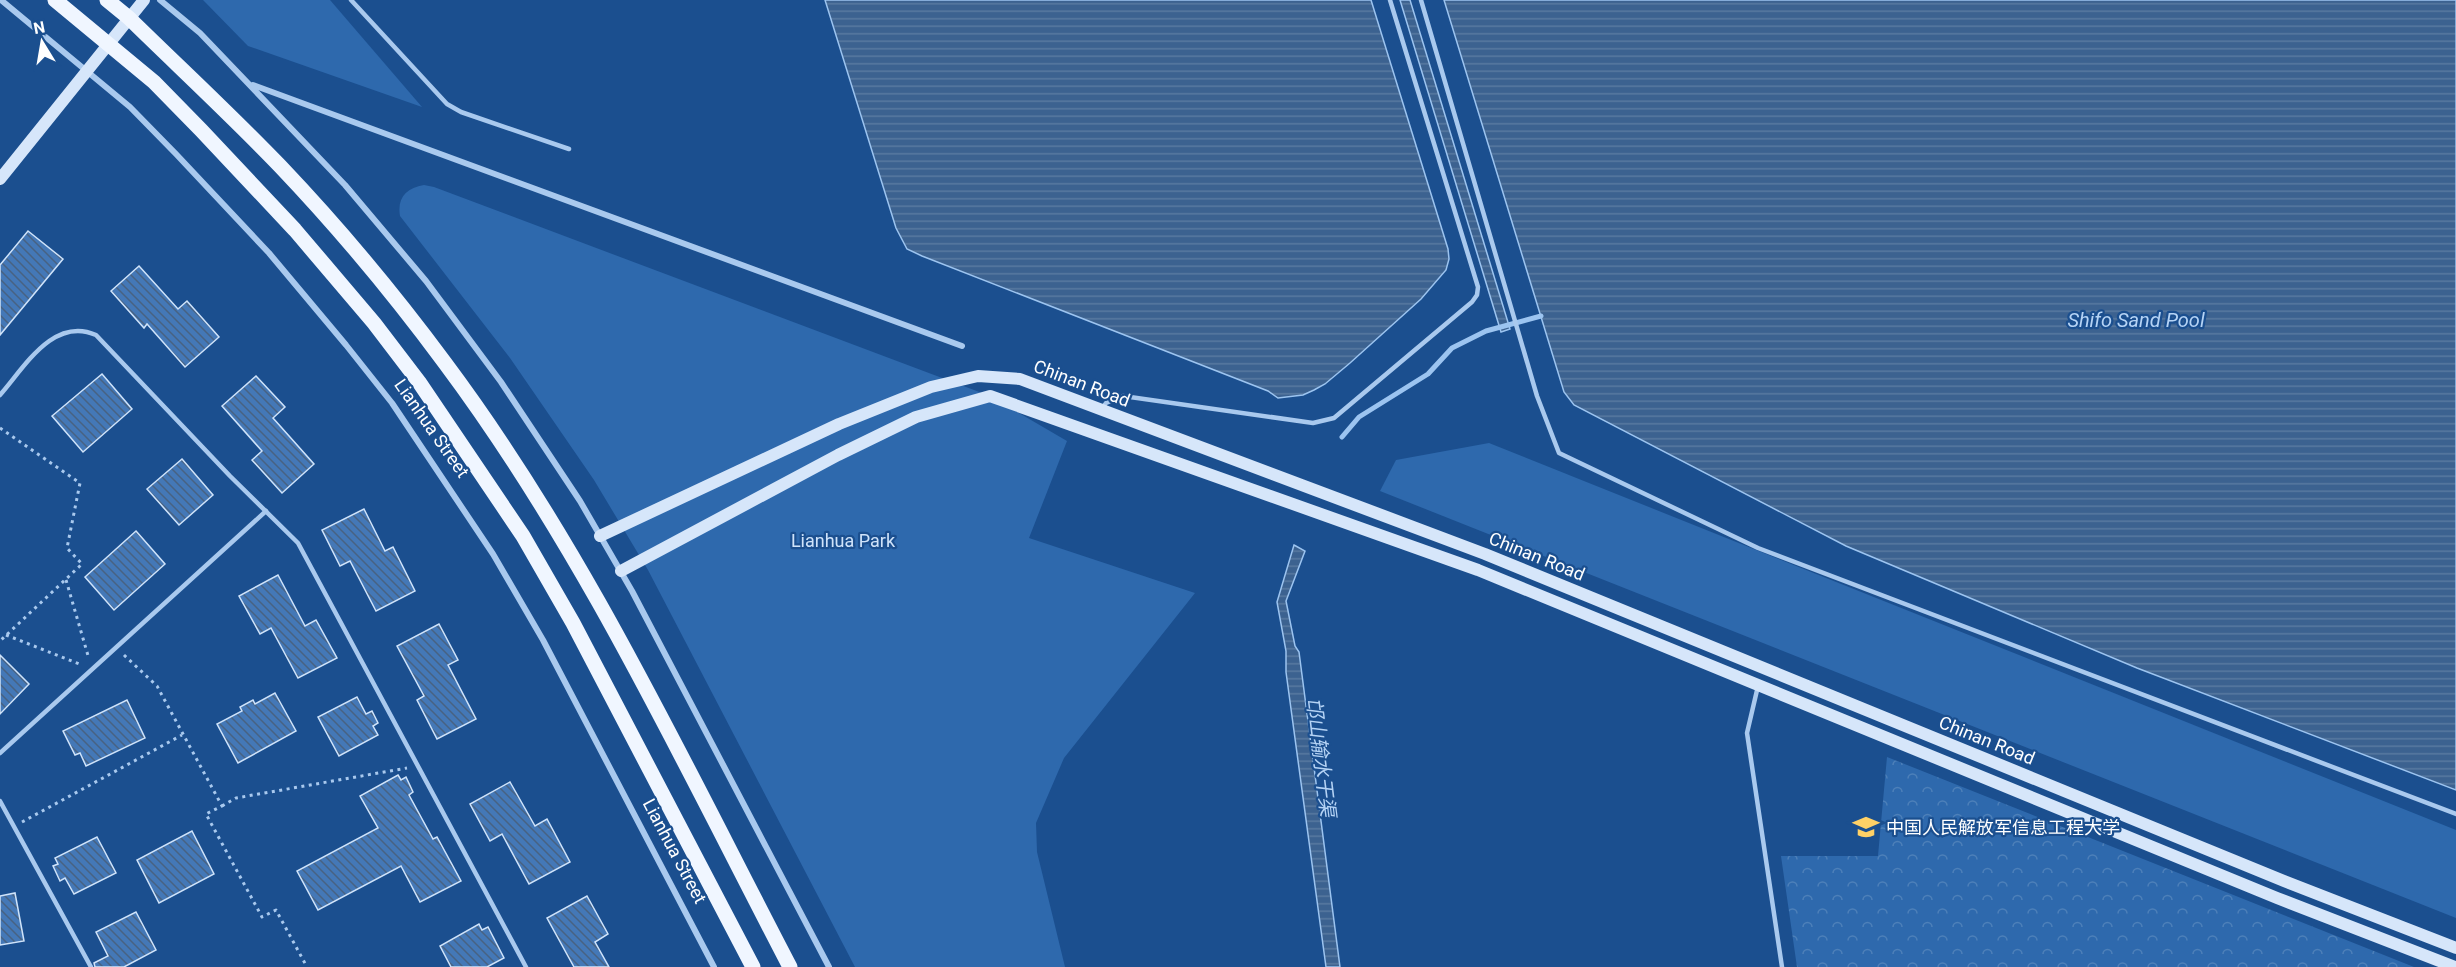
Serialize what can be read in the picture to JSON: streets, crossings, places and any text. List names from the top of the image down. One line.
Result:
{"streets":{"main road":["Lianhua Street"],"street":["Chinan Road"]},"water":["Shifo Sand Pool","邙山输水干渠"],"parks":["Lianhua Park"],"places":{"school or university":["中国人民解放军信息工程大学"]},"north":"top"}
